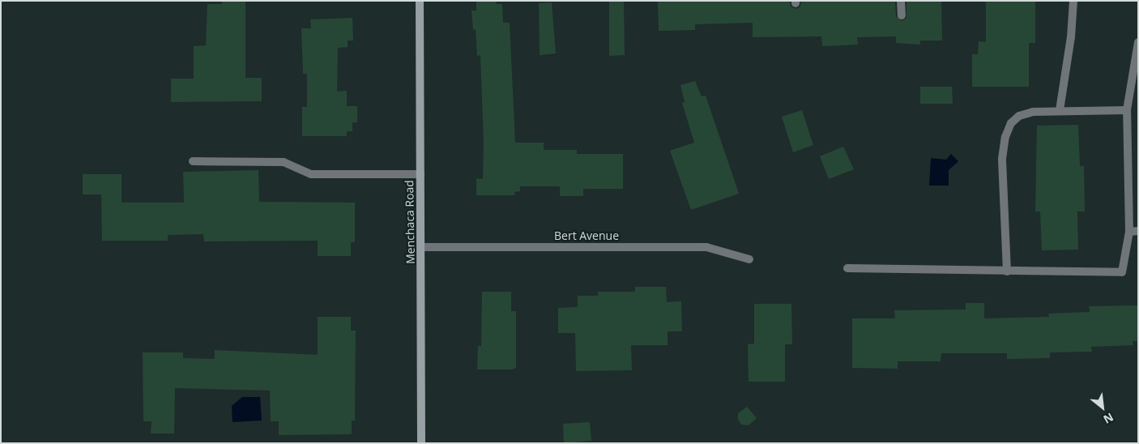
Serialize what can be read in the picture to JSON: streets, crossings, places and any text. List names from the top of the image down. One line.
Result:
{"streets":{"main road":["Menchaca Road"],"street":["Bert Avenue"]},"crossings":[["Menchaca Road","Bert Avenue"]],"north":"bottom right"}
